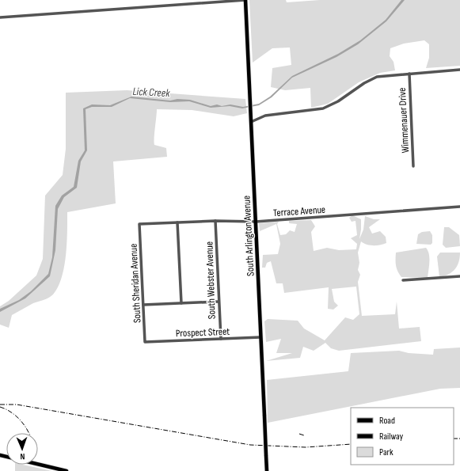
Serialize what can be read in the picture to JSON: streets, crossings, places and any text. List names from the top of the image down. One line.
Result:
{"streets":{"main road":["South Arlington Avenue"],"street":["Wimmenauer Drive","Terrace Avenue","South Webster Avenue","South Sheridan Avenue","Prospect Street"]},"crossings":[["Terrace Avenue","South Arlington Avenue"],["Terrace Avenue","South Webster Avenue"],["Terrace Avenue","South Sheridan Avenue"],["South Arlington Avenue","Prospect Street"],["South Webster Avenue","Prospect Street"],["South Sheridan Avenue","Prospect Street"]],"water":["Lick Creek"],"legend":["Road","Railway","Park"],"north":"bottom"}
